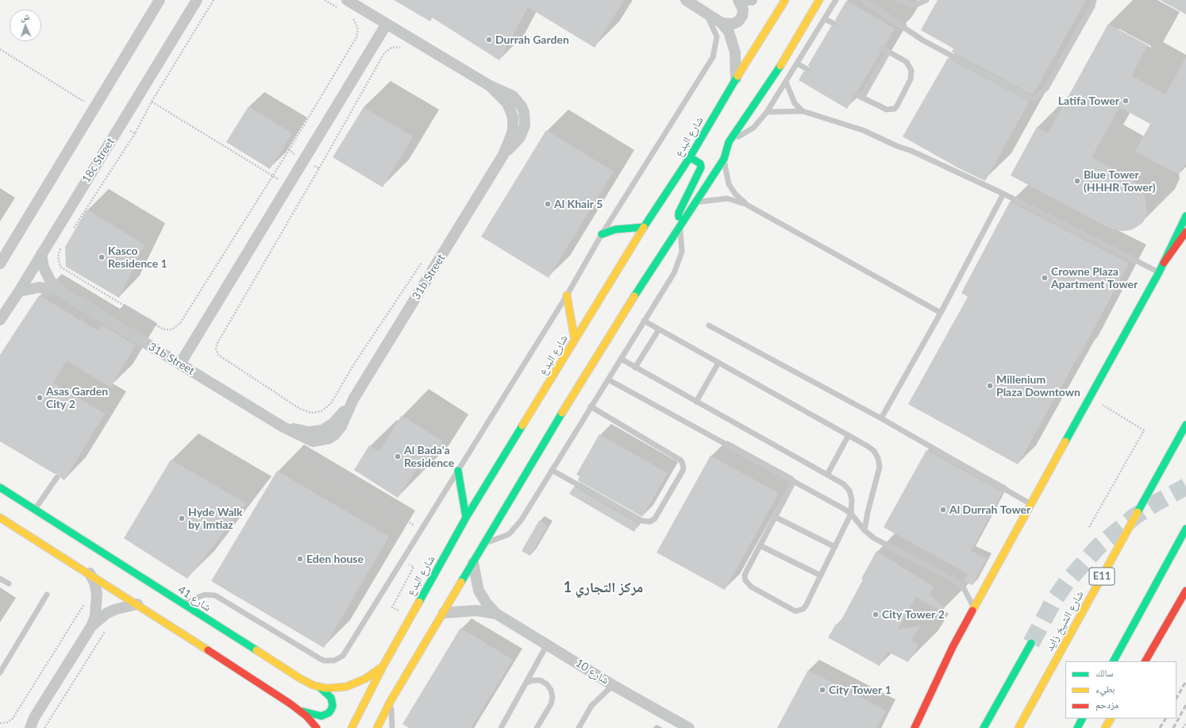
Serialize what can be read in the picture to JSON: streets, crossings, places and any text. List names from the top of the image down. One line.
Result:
{"streets":{"main road":["شارع البدع","E11","شارع 41","شارع الشيخ زايد"],"street":["18c Street","31b Street","شارع 10"]},"crossings":[["شارع البدع","شارع 41"],["18c Street","31b Street"]],"districts":["مركز التجاري 1"],"places":["Durrah Garden","Latifa Tower","Blue Tower (HHHR Tower)","Al Khair 5","Kasco Residence 1","Crowne Plaza Apartment Tower","Millenium Plaza Downtown","Asas Garden City 2","Al Bada'a Residence","Al Durrah Tower","Hyde Walk by Imtiaz","Eden house","City Tower 2","City Tower 1"],"legend":["سالك","بطيء","مزدحم"],"north":"top"}
